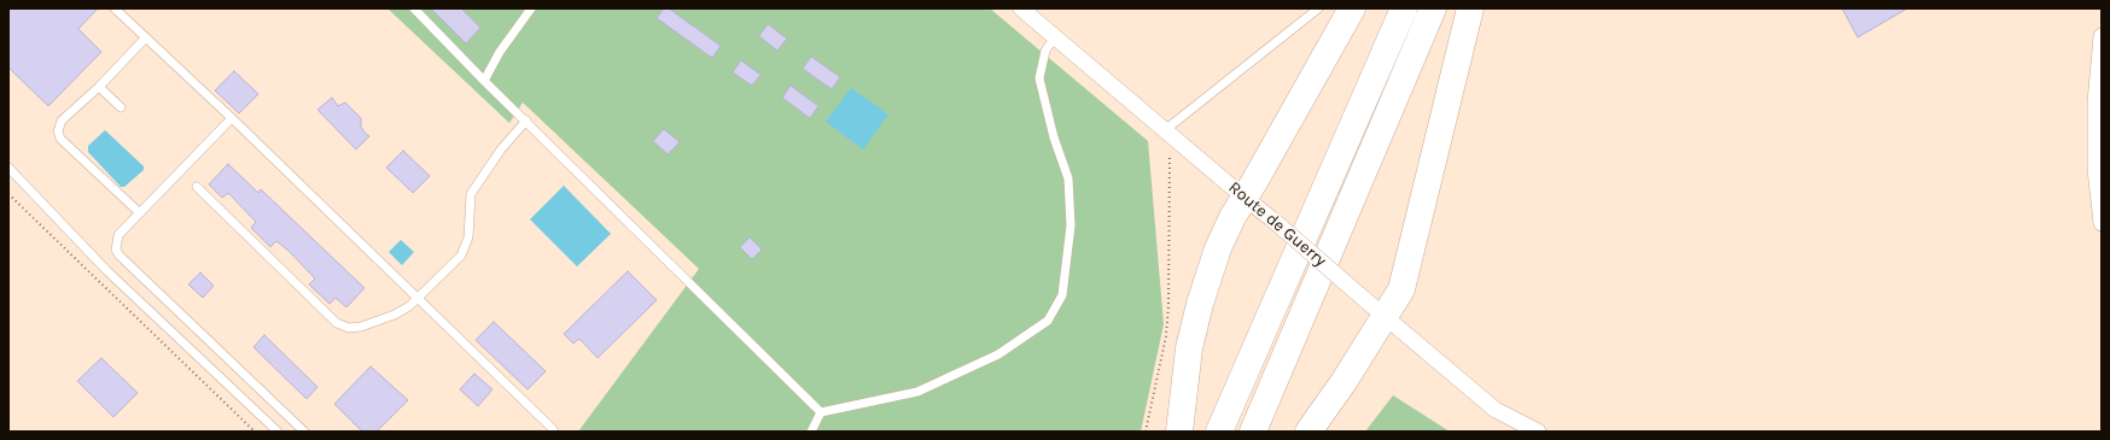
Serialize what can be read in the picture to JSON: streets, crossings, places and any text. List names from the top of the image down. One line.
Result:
{"streets":{"street":["Route de Guerry"]}}
